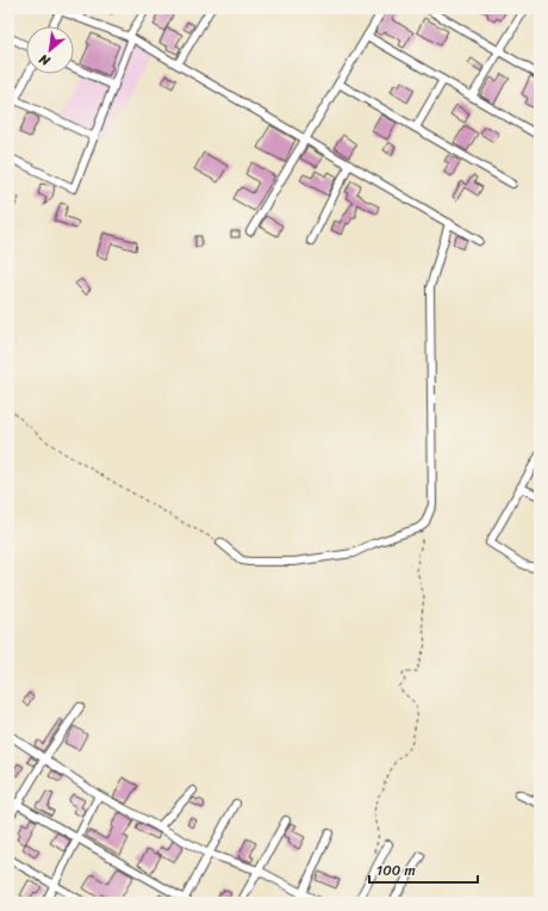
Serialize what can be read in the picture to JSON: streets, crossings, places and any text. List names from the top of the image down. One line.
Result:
{"scale_bar":"100 m","north":"bottom left"}
